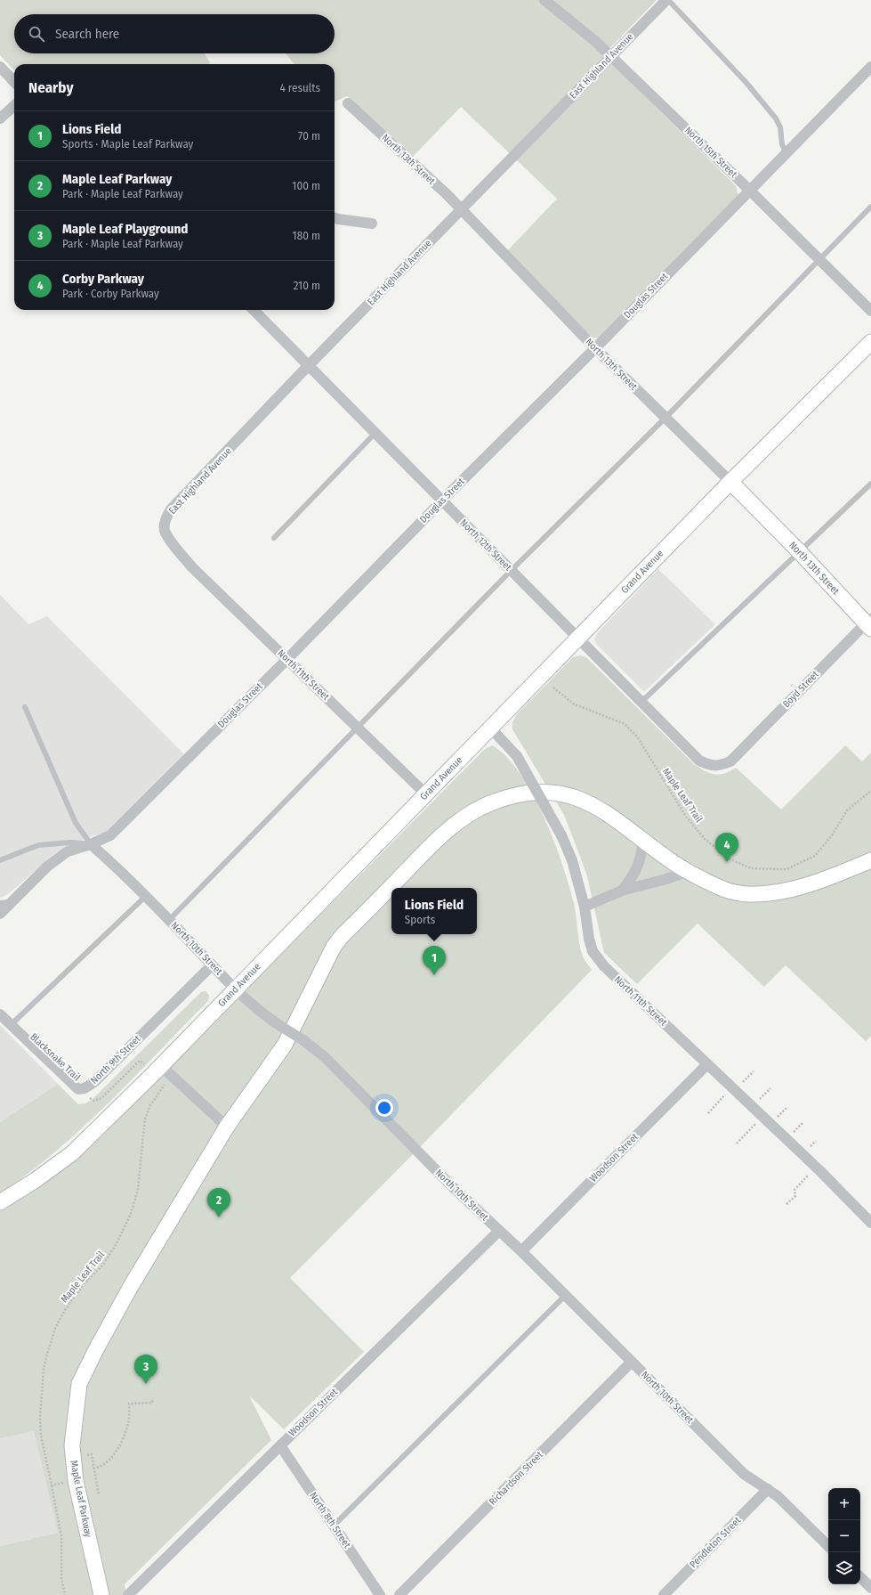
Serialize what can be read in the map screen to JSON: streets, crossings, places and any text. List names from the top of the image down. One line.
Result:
{"streets":{"street":["East Highland Avenue","North 15th Street","North 13th Street","Douglas Street","North 12th Street","Grand Avenue","North 11th Street","Boyd Street","North 10th Street","North 9th Street","Woodson Street","Richardson Street","Maple Leaf Parkway","North 8th Street","Pendleton Street"],"path":["Maple Leaf Trail","Blacksnake Trail"]},"crossings":[["East Highland Avenue","North 15th Street"],["East Highland Avenue","North 13th Street"],["East Highland Avenue","North 12th Street"],["East Highland Avenue","North 11th Street"],["North 15th Street","Douglas Street"],["North 13th Street","Douglas Street"],["North 13th Street","Grand Avenue"],["North 13th Street","Boyd Street"],["Douglas Street","North 12th Street"],["Douglas Street","North 11th Street"],["Douglas Street","North 10th Street"],["North 12th Street","Grand Avenue"],["North 12th Street","Boyd Street"],["Grand Avenue","North 11th Street"],["Grand Avenue","North 10th Street"],["Grand Avenue","Blacksnake Trail"],["North 11th Street","Woodson Street"],["Maple Leaf Trail","Blacksnake Trail"],["North 10th Street","North 9th Street"],["North 10th Street","Woodson Street"],["North 10th Street","Richardson Street"],["North 10th Street","Pendleton Street"],["Blacksnake Trail","North 9th Street"],["Woodson Street","North 8th Street"]],"page":{"search":"Search here","heading":["Nearby","4 results"],"list":[{"mark":"1","name":"Lions Field","note":"Sports · Maple Leaf Parkway","value":"70 m"},{"mark":"2","name":"Maple Leaf Parkway","note":"Park · Maple Leaf Parkway","value":"100 m"},{"mark":"3","name":"Maple Leaf Playground","note":"Park · Maple Leaf Parkway","value":"180 m"},{"mark":"4","name":"Corby Parkway","note":"Park · Corby Parkway","value":"210 m"}],"pins":["4","1","2","3"],"popup":["Lions Field","Sports"],"map_buttons":["+","−"]}}
